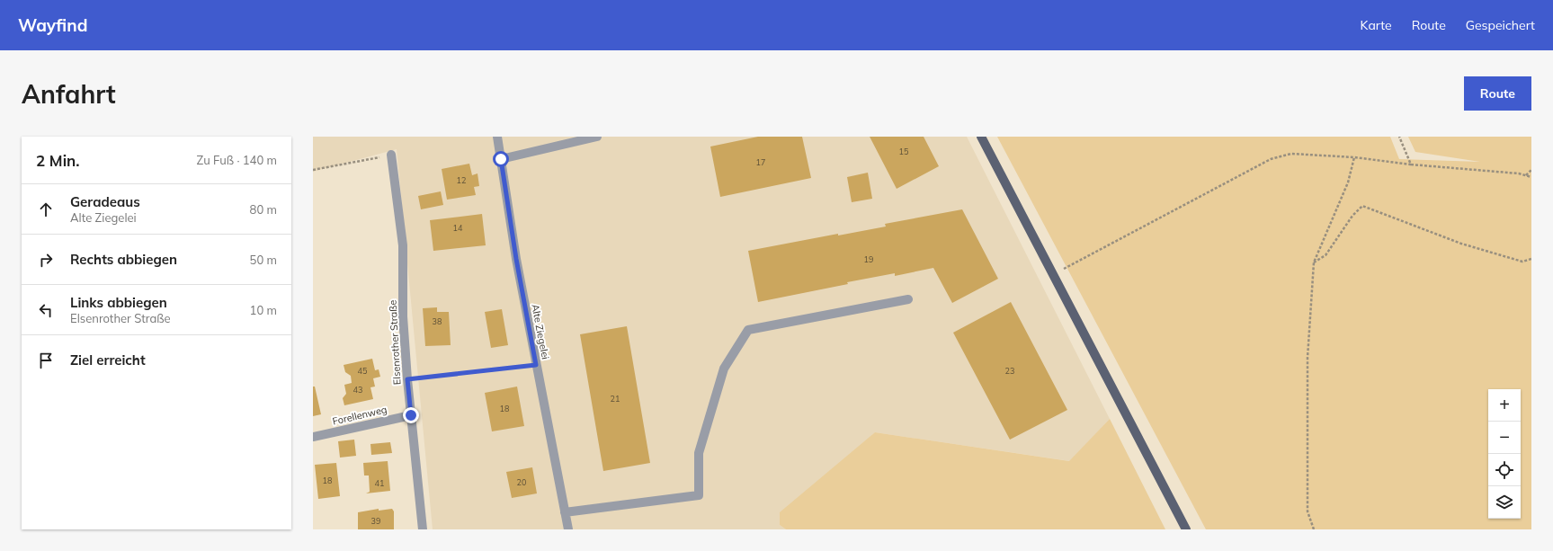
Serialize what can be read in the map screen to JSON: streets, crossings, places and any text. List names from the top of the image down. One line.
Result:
{"streets":{"street":["Alte Ziegelei","Elsenrother Straße","Forellenweg"]},"crossings":[["Elsenrother Straße","Forellenweg"]],"house_numbers":["15","17","12","14","19","38","45","23","43","21","18","18","20","41","39"],"page":{"header":"Wayfind","nav":["Karte","Route","Gespeichert"],"buttons":"Route","title":"Anfahrt","heading":["2 Min.","Zu Fuß · 140 m"],"list":[["Geradeaus","Alte Ziegelei","80 m"],["Rechts abbiegen","50 m"],["Links abbiegen","Elsenrother Straße","10 m"],"Ziel erreicht"],"map_buttons":["+","−"]}}
